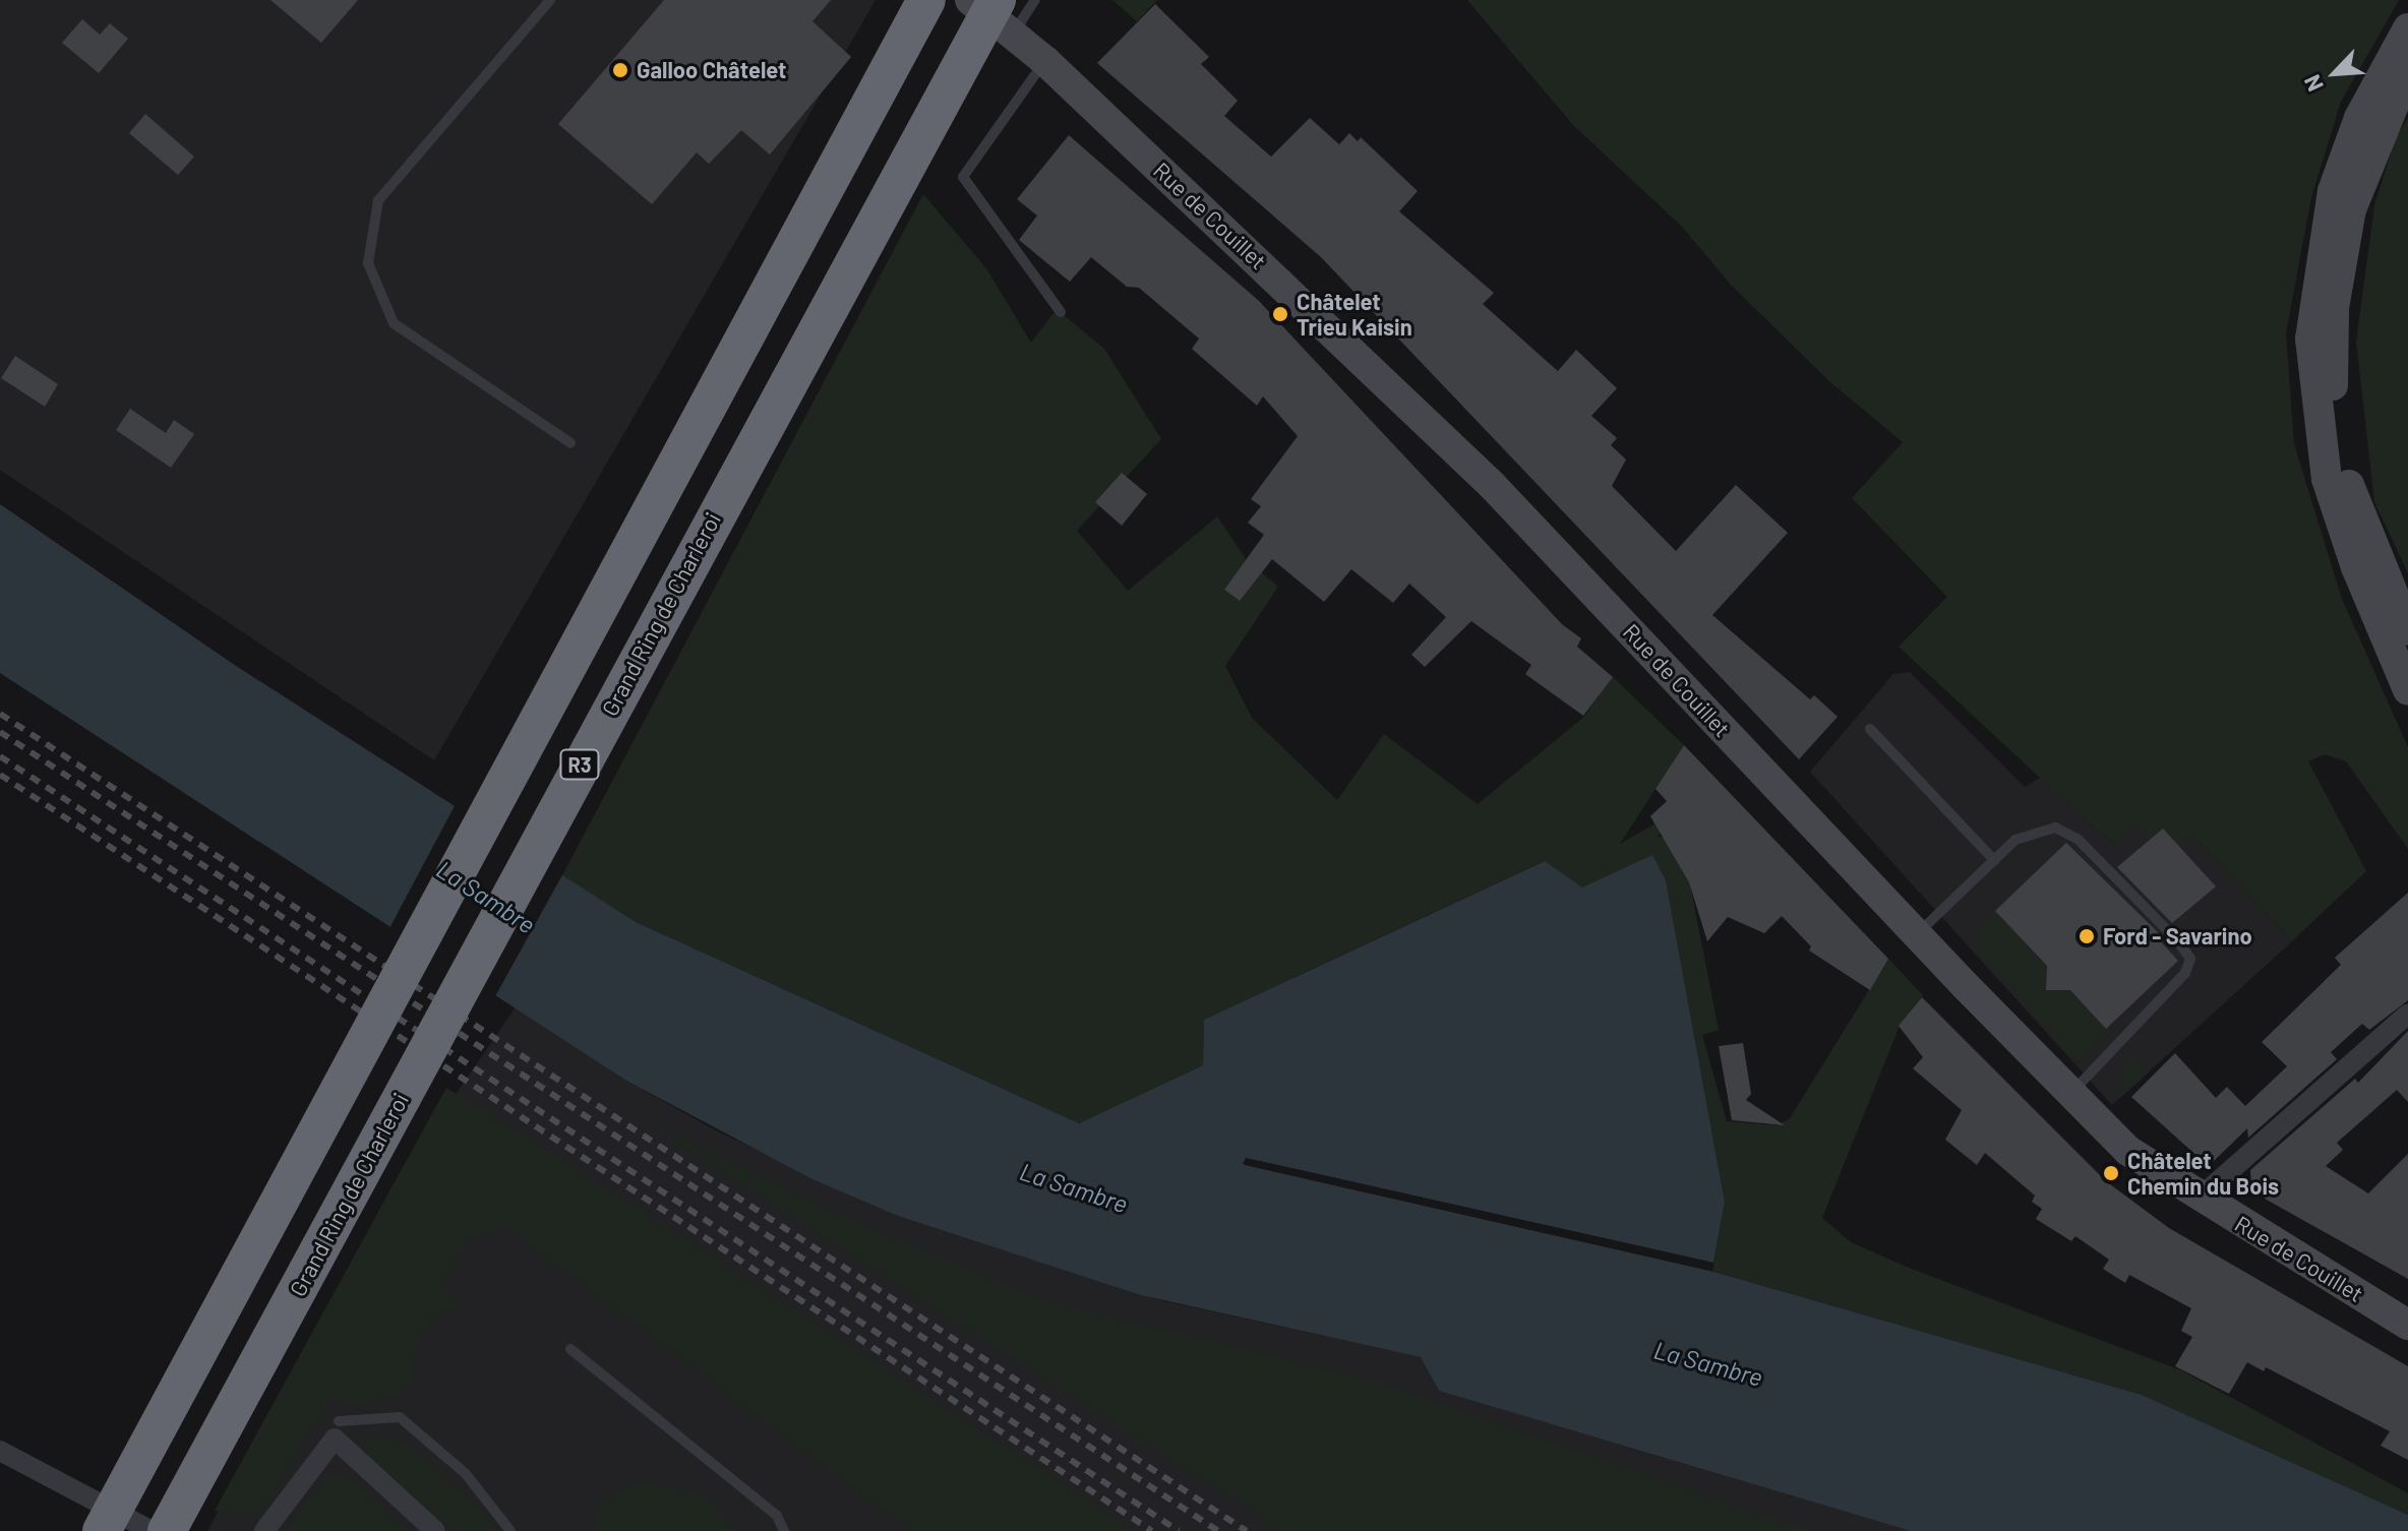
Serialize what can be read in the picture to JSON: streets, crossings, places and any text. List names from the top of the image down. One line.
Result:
{"streets":{"highway":["Grand Ring de Charleroi","R3"],"main road":["Rue de Couillet"]},"crossings":[["Rue de Couillet","Grand Ring de Charleroi"]],"water":["La Sambre"],"places":["Galloo Châtelet","Châtelet Trieu Kaisin","Ford - Savarino","Châtelet Chemin du Bois"],"north":"bottom left"}
